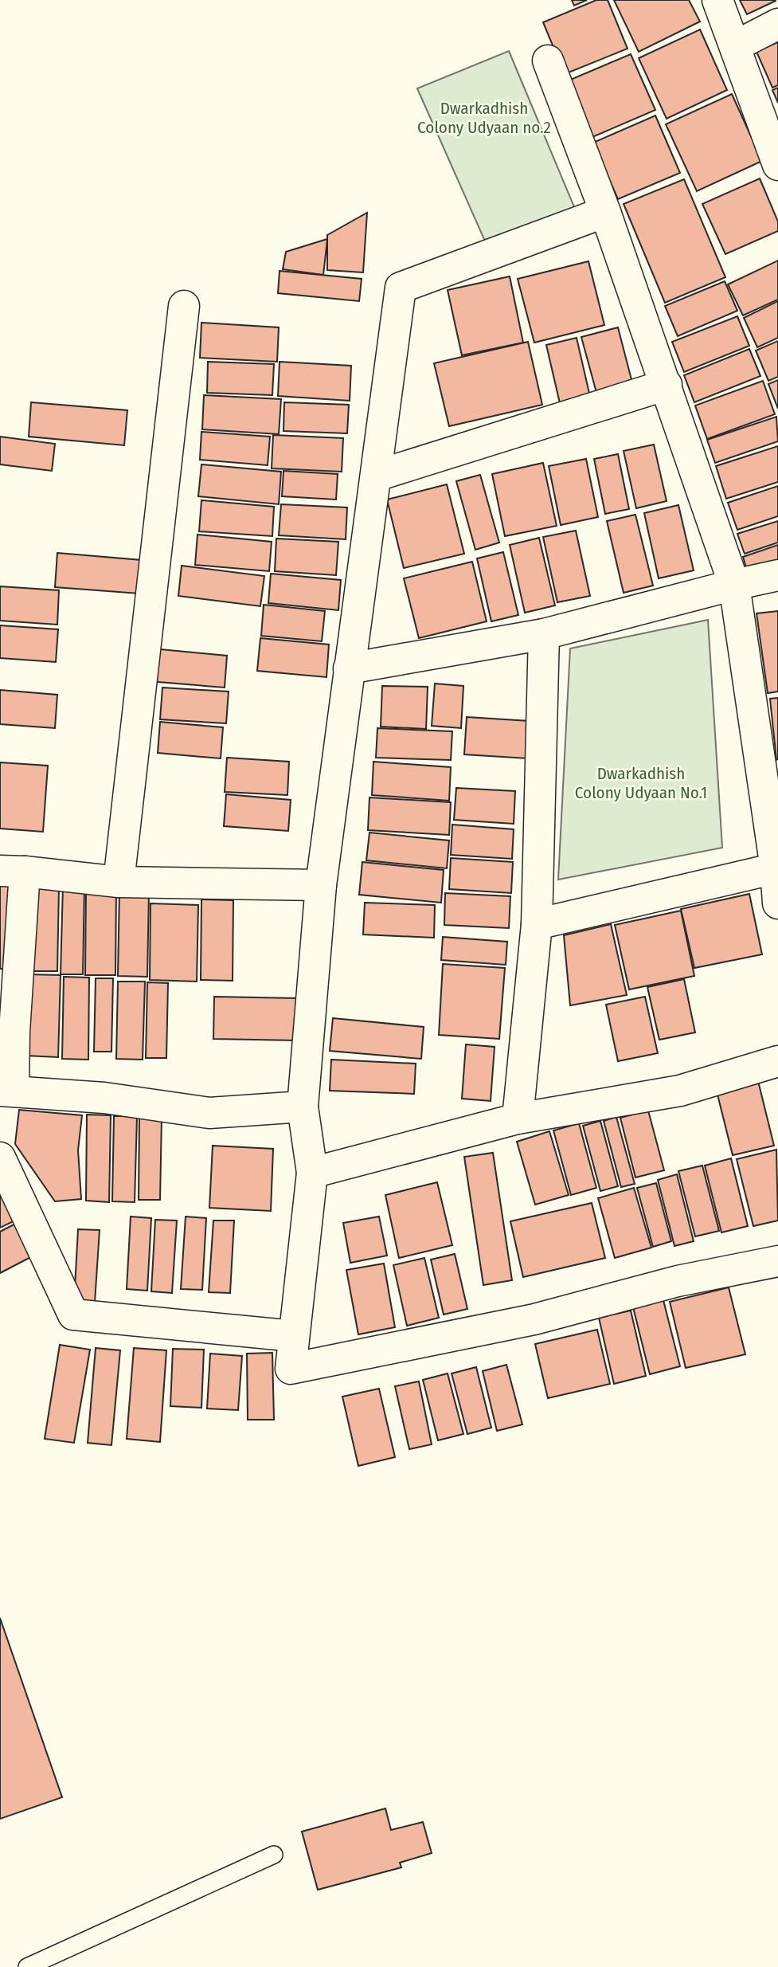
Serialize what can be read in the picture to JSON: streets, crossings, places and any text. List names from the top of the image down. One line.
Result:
{"parks":["Dwarkadhish Colony Udyaan no.2","Dwarkadhish Colony Udyaan No.1"]}
